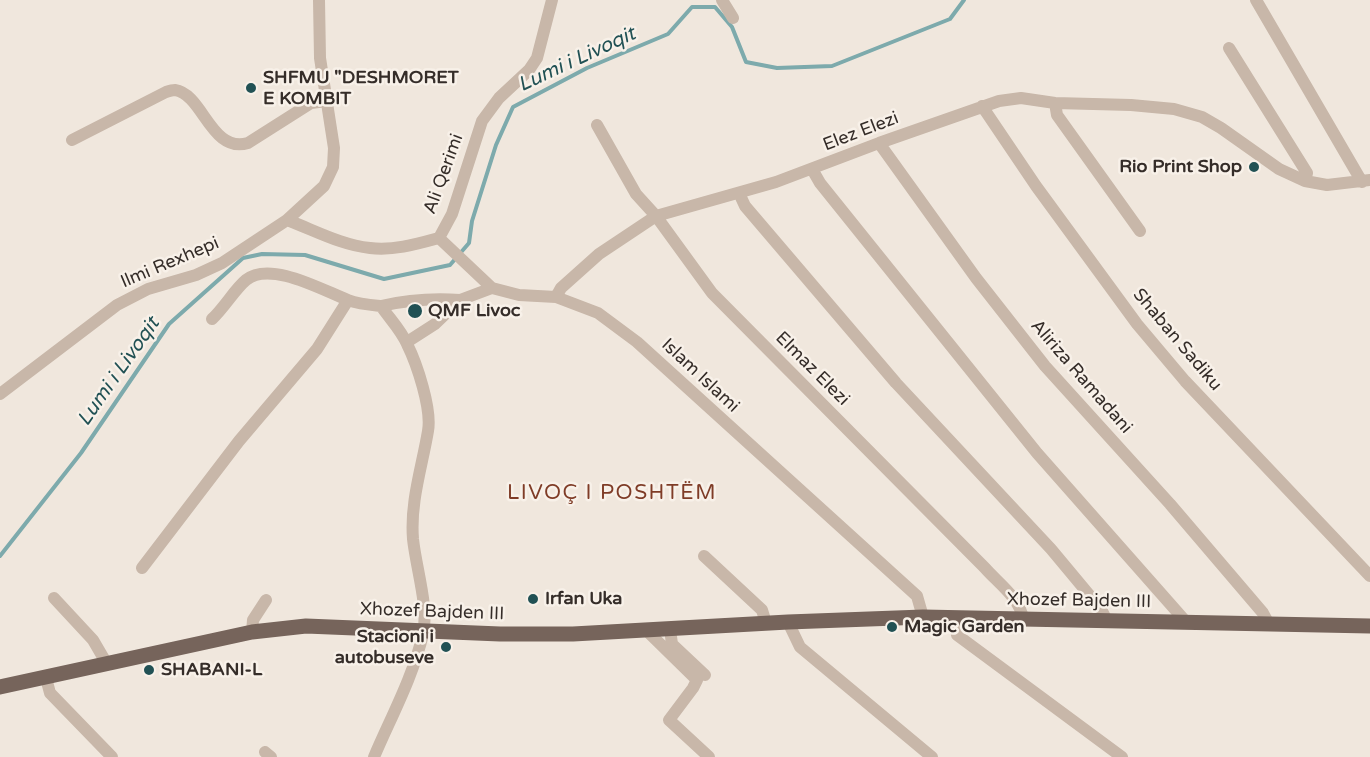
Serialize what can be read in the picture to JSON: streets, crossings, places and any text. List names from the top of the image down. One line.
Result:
{"streets":{"main road":["Xhozef Bajden III"],"street":["Elez Elezi","Ali Qerimi","Ilmi Rexhepi","Shaban Sadiku","Elmaz Elezi","Islam Islami","Aliriza Ramadani"]},"crossings":[["Elez Elezi","Shaban Sadiku"],["Elez Elezi","Elmaz Elezi"],["Elez Elezi","Islam Islami"],["Elez Elezi","Aliriza Ramadani"],["Elmaz Elezi","Xhozef Bajden III"],["Islam Islami","Xhozef Bajden III"],["Aliriza Ramadani","Xhozef Bajden III"]],"districts":["LIVOÇ I POSHTËM"],"water":["Lumi i Livoqit"],"places":["SHFMU \"DESHMORET E KOMBIT","Rio Print Shop","QMF Livoc","Irfan Uka","Magic Garden","Stacioni i autobuseve","SHABANI-L"]}
